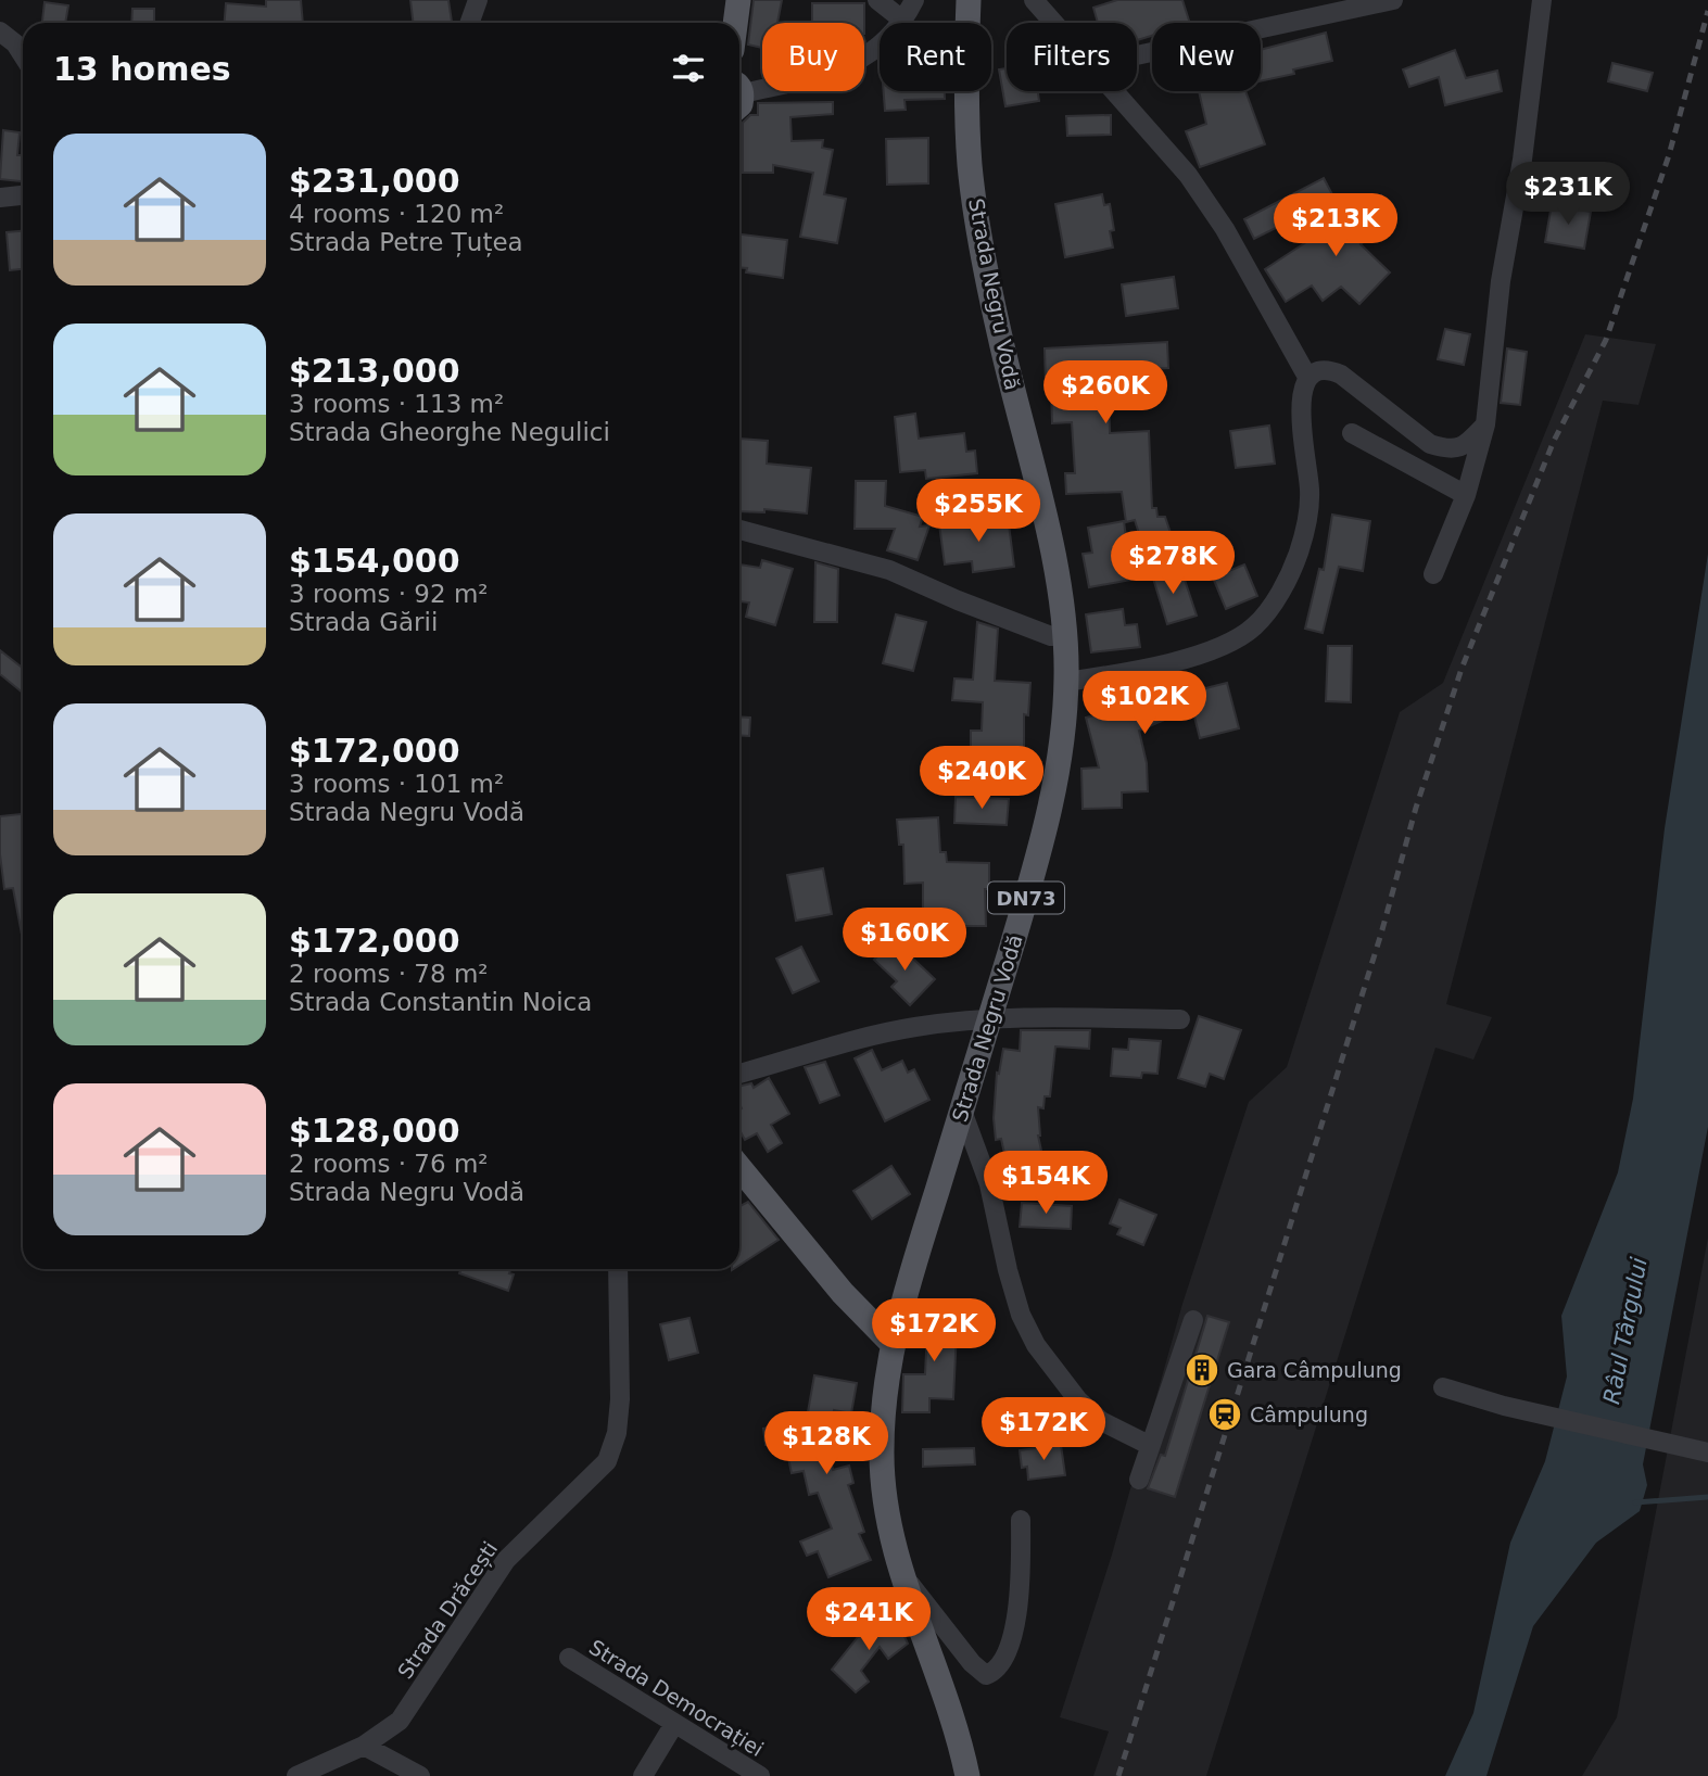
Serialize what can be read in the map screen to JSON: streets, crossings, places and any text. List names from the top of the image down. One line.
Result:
{"streets":{"main road":["Strada Negru Vodă","DN73"],"street":["Strada Drăcești","Strada Democrației"]},"water":["Râul Târgului"],"places":{"building":["Gara Câmpulung"],"station":["Câmpulung"]},"page":{"chip":["Buy","Rent","Filters","New"],"heading":"13 homes","list":[{"name":"$231,000","note":"4 rooms · 120 m² · Strada Petre Țuțea"},{"name":"$213,000","note":"3 rooms · 113 m² · Strada Gheorghe Negulici"},{"name":"$154,000","note":"3 rooms · 92 m² · Strada Gării"},{"name":"$172,000","note":"3 rooms · 101 m² · Strada Negru Vodă"},{"name":"$172,000","note":"2 rooms · 78 m² · Strada Constantin Noica"},{"name":"$128,000","note":"2 rooms · 76 m² · Strada Negru Vodă"}],"price":["$231K","$213K","$260K","$255K","$278K","$102K","$240K","$160K","$154K","$172K","$172K","$128K","$241K"]}}
